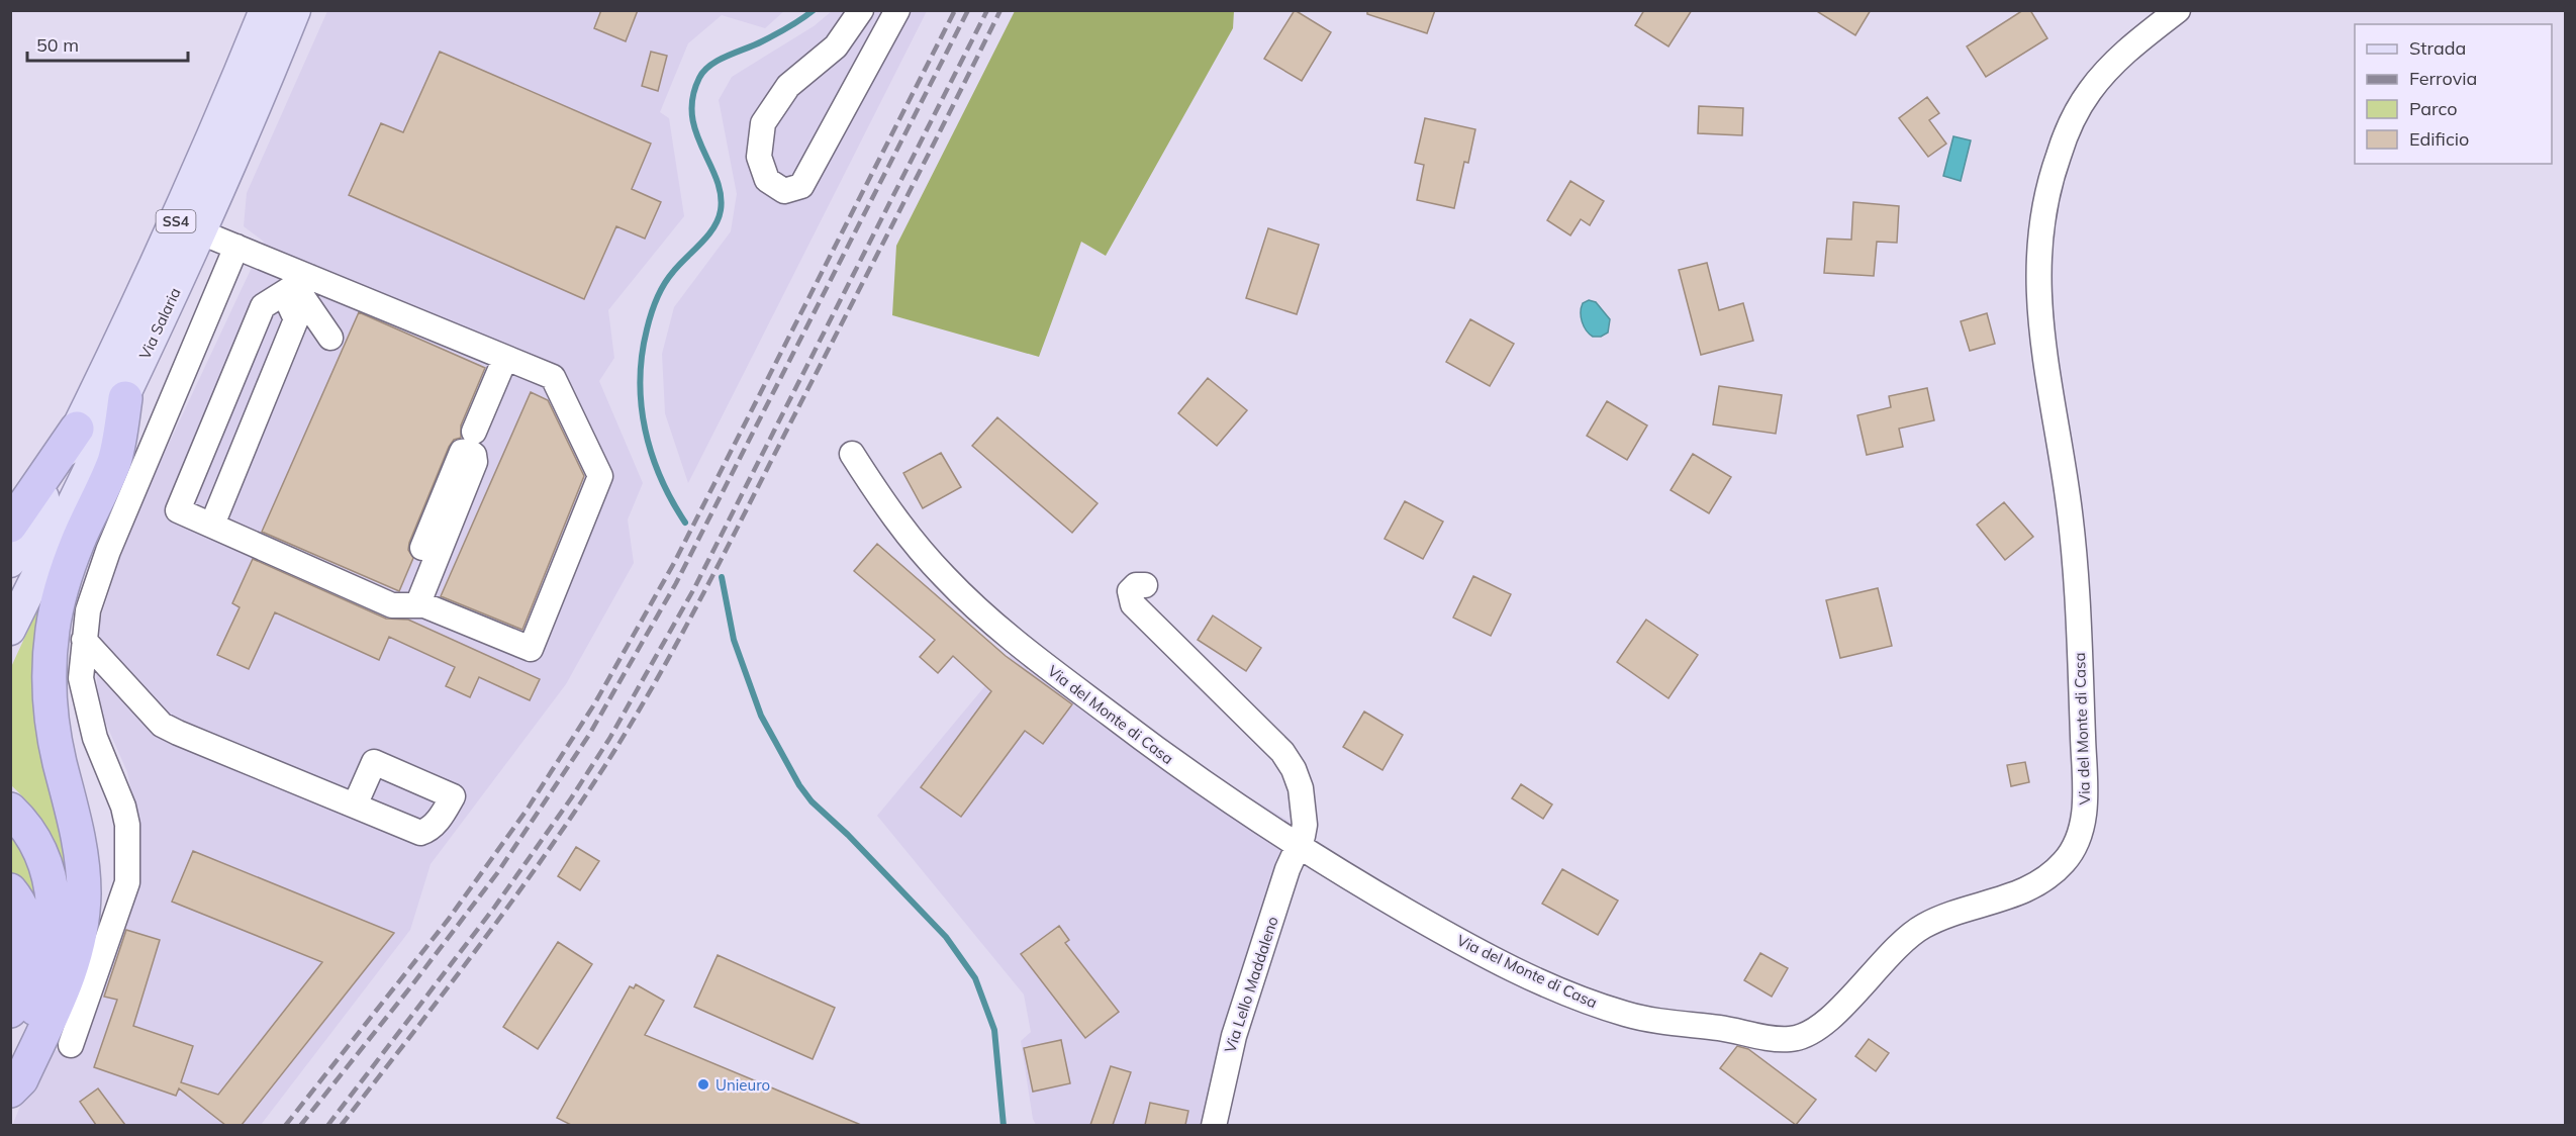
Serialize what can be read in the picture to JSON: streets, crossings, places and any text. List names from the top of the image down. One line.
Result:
{"streets":{"main road":["SS4","Via Salaria"],"street":["Via del Monte di Casa","Via Lello Maddaleno"]},"crossings":[["Via del Monte di Casa","Via Lello Maddaleno"]],"places":["Unieuro"],"legend":["Strada","Ferrovia","Parco","Edificio"],"scale_bar":"50 m"}
